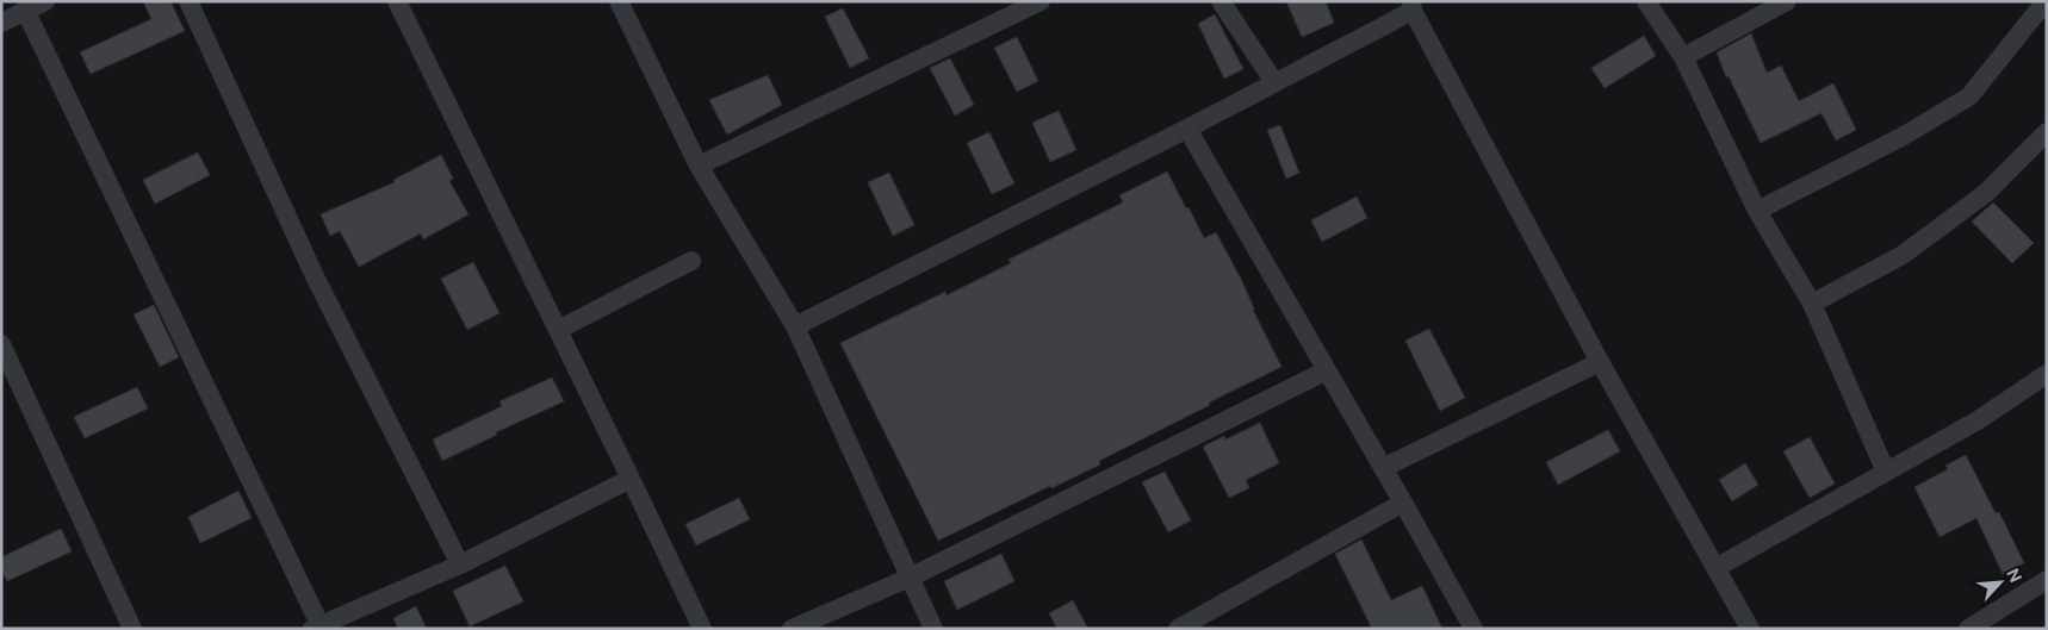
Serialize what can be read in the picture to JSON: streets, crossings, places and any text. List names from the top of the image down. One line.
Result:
{"north":"top right"}
